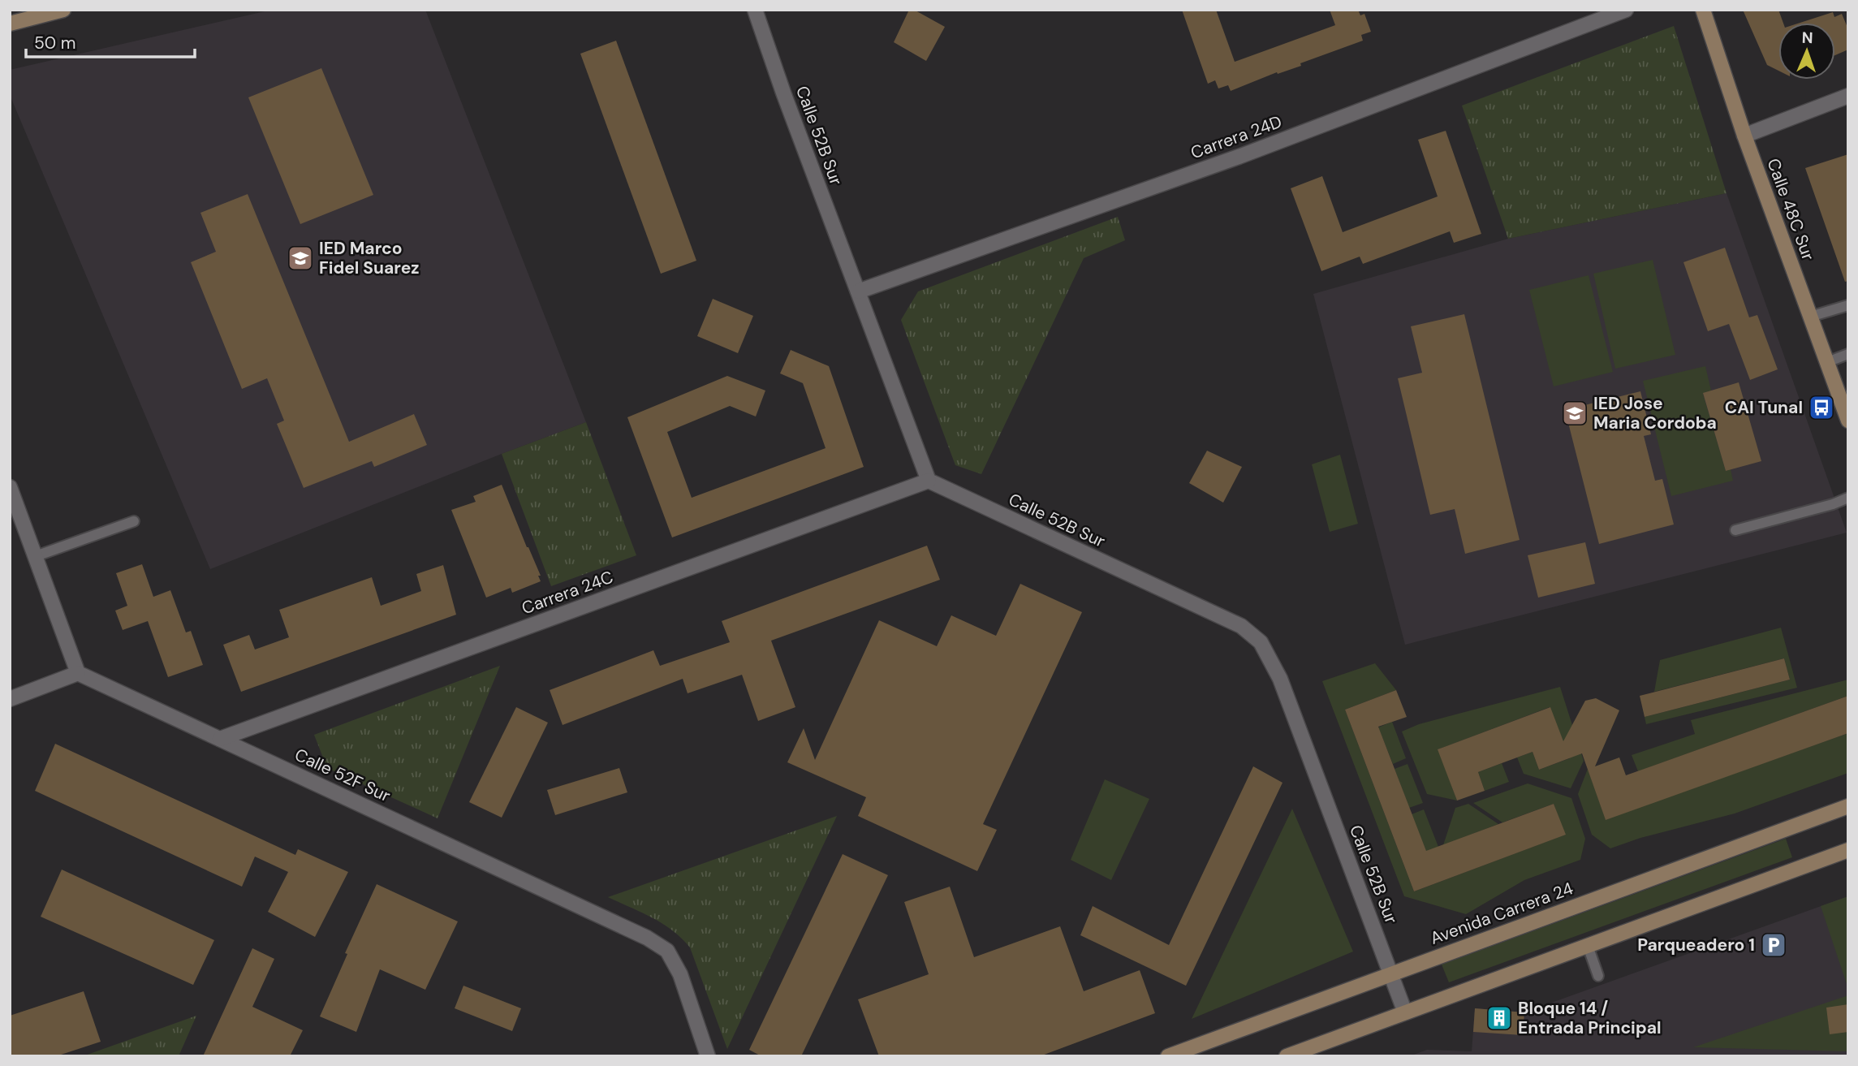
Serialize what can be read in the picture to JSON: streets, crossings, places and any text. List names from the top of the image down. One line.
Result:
{"streets":{"main road":["Calle 48C Sur","Avenida Carrera 24"],"street":["Calle 52B Sur","Carrera 24D","Carrera 24C","Calle 52F Sur"]},"crossings":[["Calle 52B Sur","Carrera 24D"],["Calle 52B Sur","Carrera 24C"],["Calle 52B Sur","Avenida Carrera 24"],["Carrera 24C","Calle 52F Sur"]],"places":{"school or university":["IED Marco Fidel Suarez","IED Jose Maria Cordoba"],"bus stop":["CAI Tunal"],"parking":["Parqueadero 1"],"building":["Bloque 14 / Entrada Principal"]},"scale_bar":"50 m","north":"top"}
